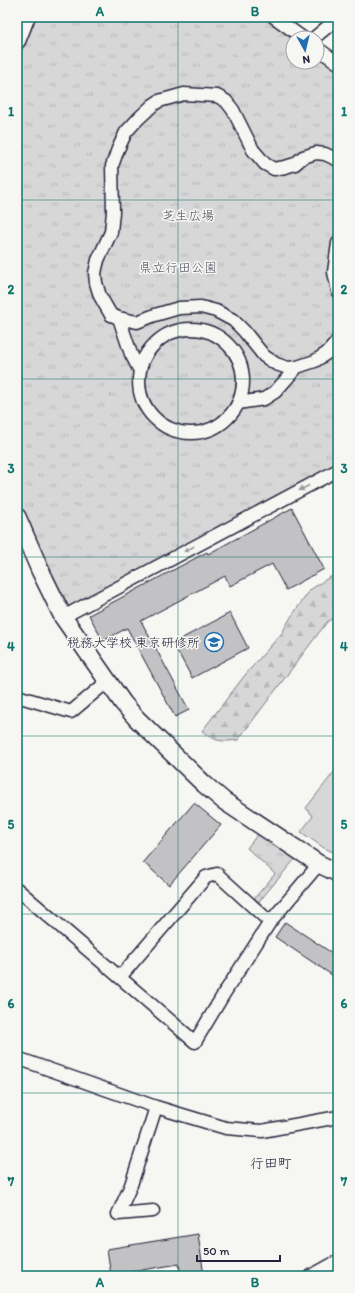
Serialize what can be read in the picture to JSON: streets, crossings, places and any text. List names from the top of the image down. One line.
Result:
{"districts":["行田町"],"parks":["芝生広場","県立行田公園"],"places":{"school or university":["税務大学校 東京研修所"]},"scale_bar":"50 m","north":"bottom","grid":{"columns":["A","B"],"rows":["1","2","3","4","5","6","7"]}}
